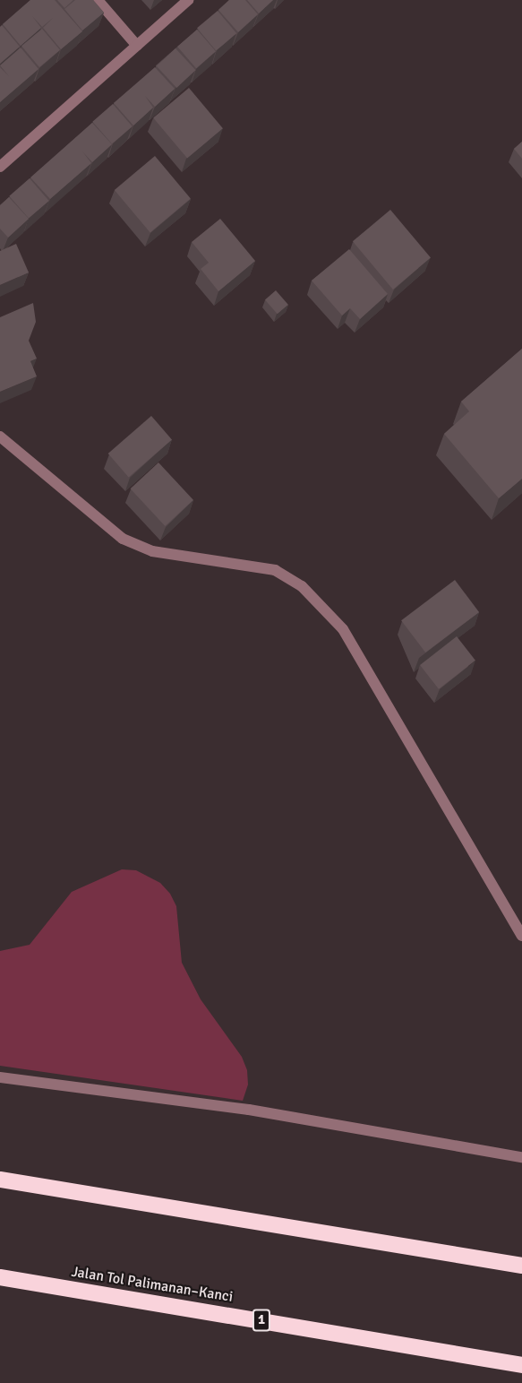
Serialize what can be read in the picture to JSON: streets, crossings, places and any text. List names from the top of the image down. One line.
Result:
{"streets":{"highway":["Jalan Tol Palimanan–Kanci","1"]}}
